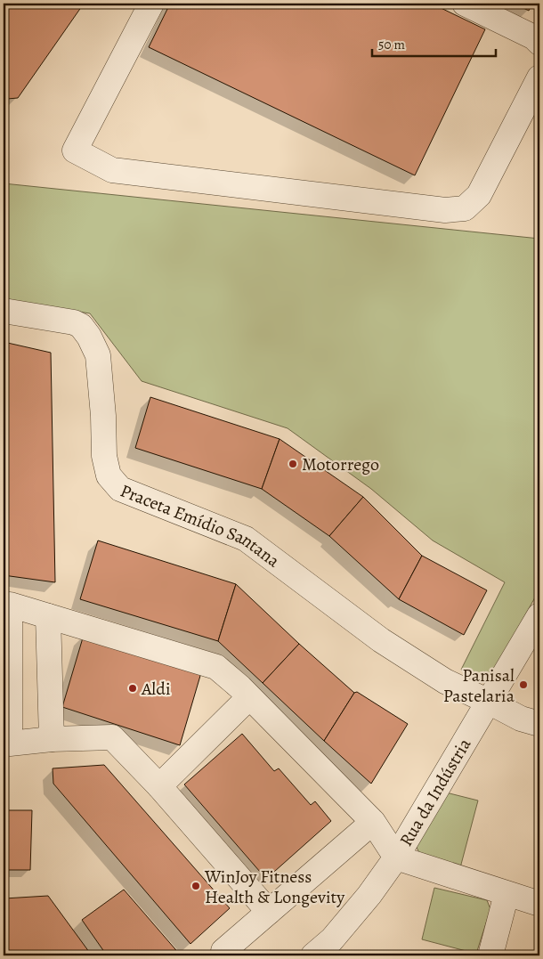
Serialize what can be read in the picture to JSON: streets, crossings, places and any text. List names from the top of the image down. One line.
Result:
{"streets":{"street":["Praceta Emídio Santana","Rua da Indústria"]},"crossings":[["Praceta Emídio Santana","Rua da Indústria"]],"places":["Motorrego","Panisal Pastelaria","Aldi","WinJoy Fitness Health & Longevity"],"scale_bar":"50 m"}
